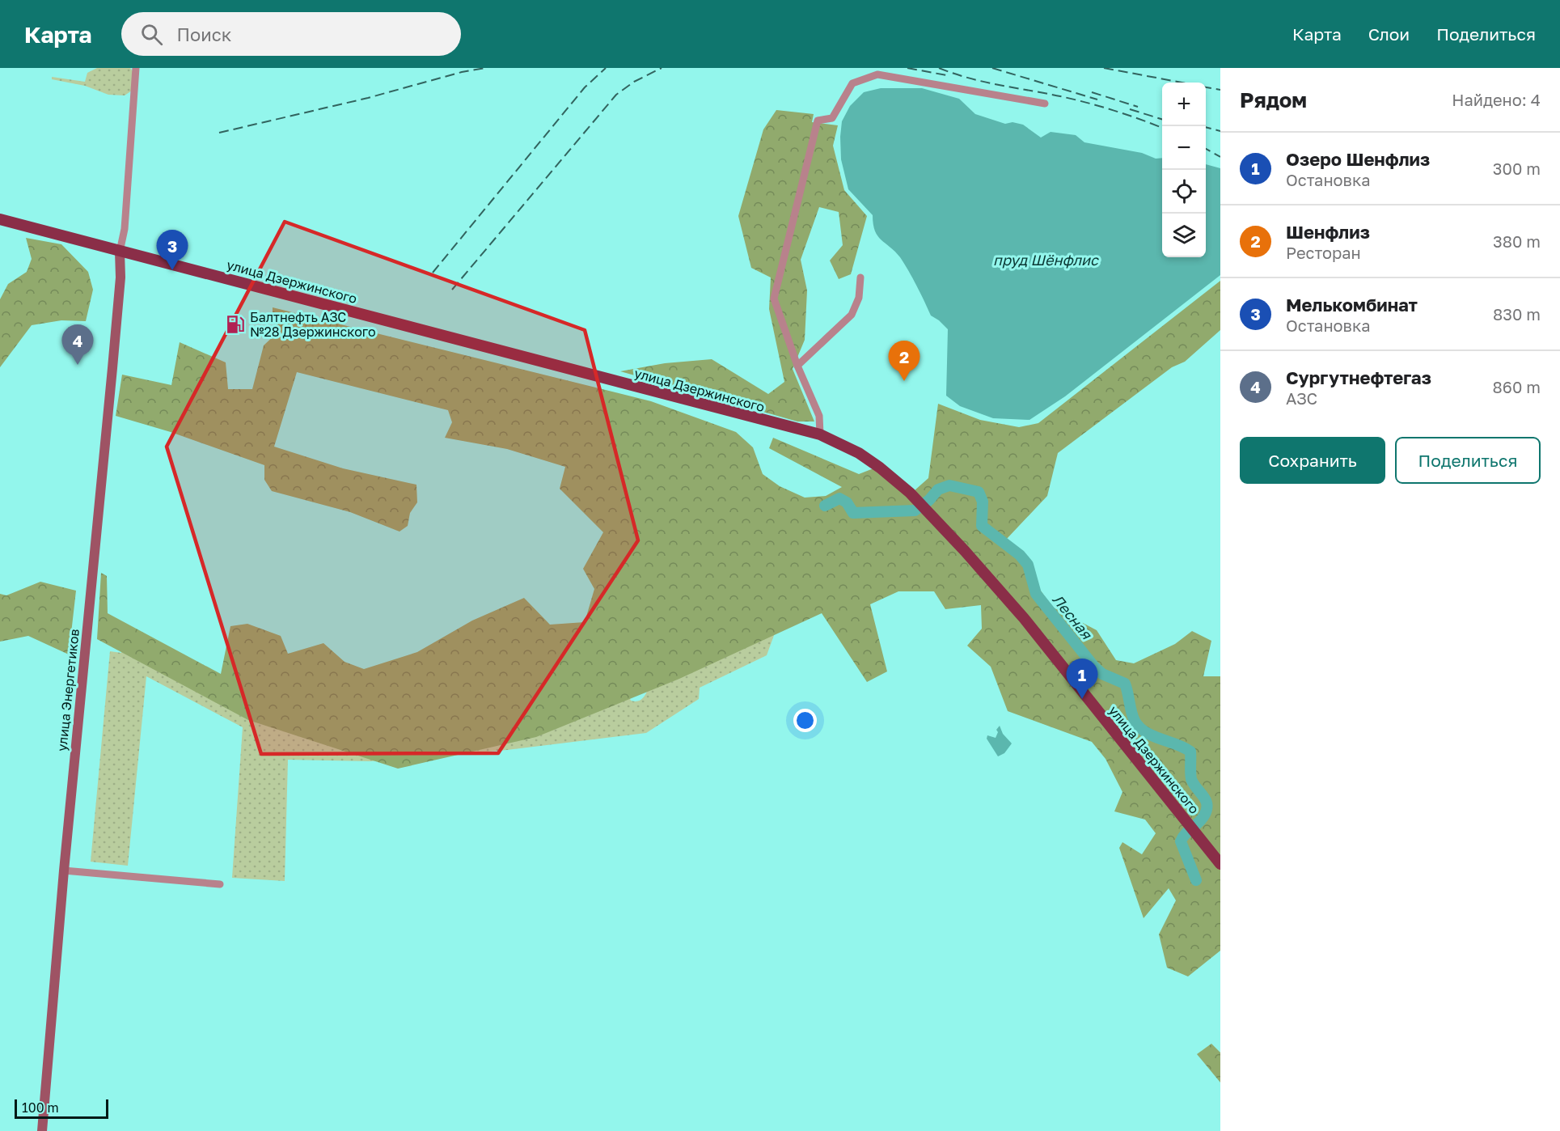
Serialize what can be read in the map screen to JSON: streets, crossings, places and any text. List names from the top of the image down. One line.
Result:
{"streets":{"main road":["улица Дзержинского","улица Энергетиков"]},"crossings":[["улица Дзержинского","улица Энергетиков"]],"water":["пруд Шёнфлис","Лесная"],"places":{"fuel station":["Балтнефть АЗС №28 Дзержинского"]},"scale_bar":"100 m","page":{"header":"Карта","search":"Поиск","nav":["Карта","Слои","Поделиться"],"heading":["Рядом","Найдено: 4"],"map_buttons":["+","−"],"list":[{"mark":"1","name":"Озеро Шенфлиз","note":"Остановка","value":"300 m"},{"mark":"2","name":"Шенфлиз","note":"Ресторан","value":"380 m"},{"mark":"3","name":"Мелькомбинат","note":"Остановка","value":"830 m"},{"mark":"4","name":"Сургутнефтегаз","note":"АЗС","value":"860 m"}],"pins":["3","4","2","1"],"buttons":["Сохранить","Поделиться"],"scale":"100 m"}}
